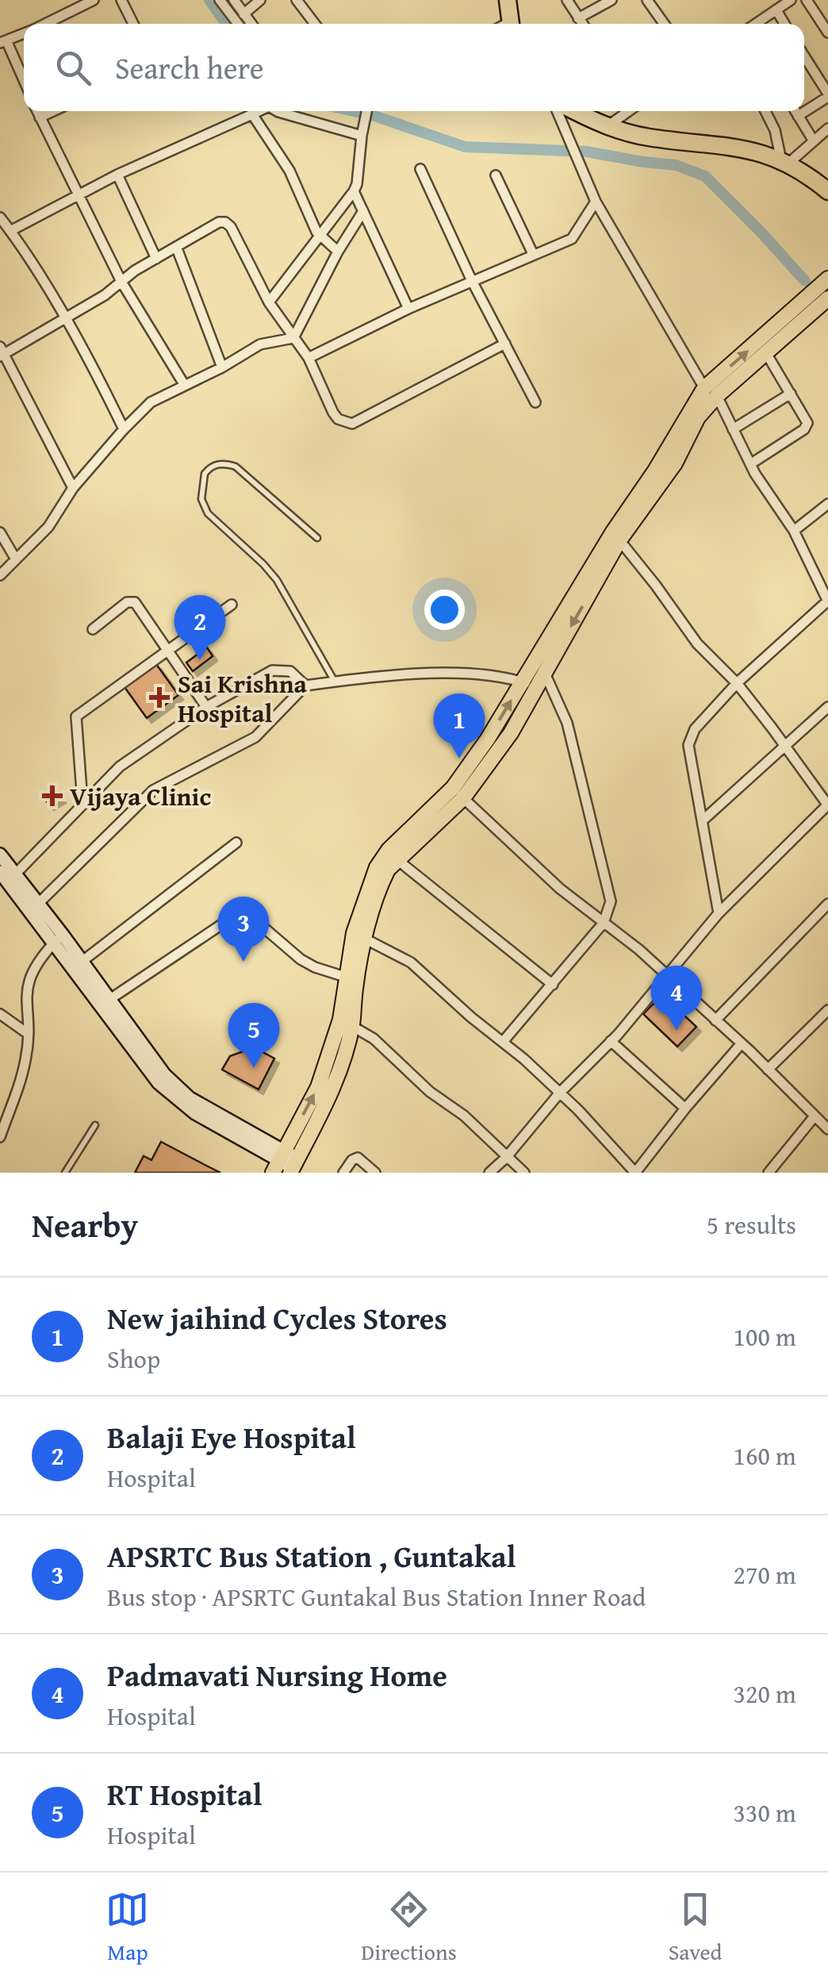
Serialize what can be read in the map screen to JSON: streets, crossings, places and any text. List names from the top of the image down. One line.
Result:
{"places":{"health":["Sai Krishna Hospital","Vijaya Clinic"]},"page":{"search":"Search here","pins":["2","1","3","4","5"],"heading":["Nearby","5 results"],"list":[{"mark":"1","name":"New jaihind Cycles Stores","note":"Shop","value":"100 m"},{"mark":"2","name":"Balaji Eye Hospital","note":"Hospital","value":"160 m"},{"mark":"3","name":"APSRTC Bus Station , Guntakal","note":"Bus stop · APSRTC Guntakal Bus Station Inner Road","value":"270 m"},{"mark":"4","name":"Padmavati Nursing Home","note":"Hospital","value":"320 m"},{"mark":"5","name":"RT Hospital","note":"Hospital","value":"330 m"}],"nav":["Map","Directions","Saved"]}}
